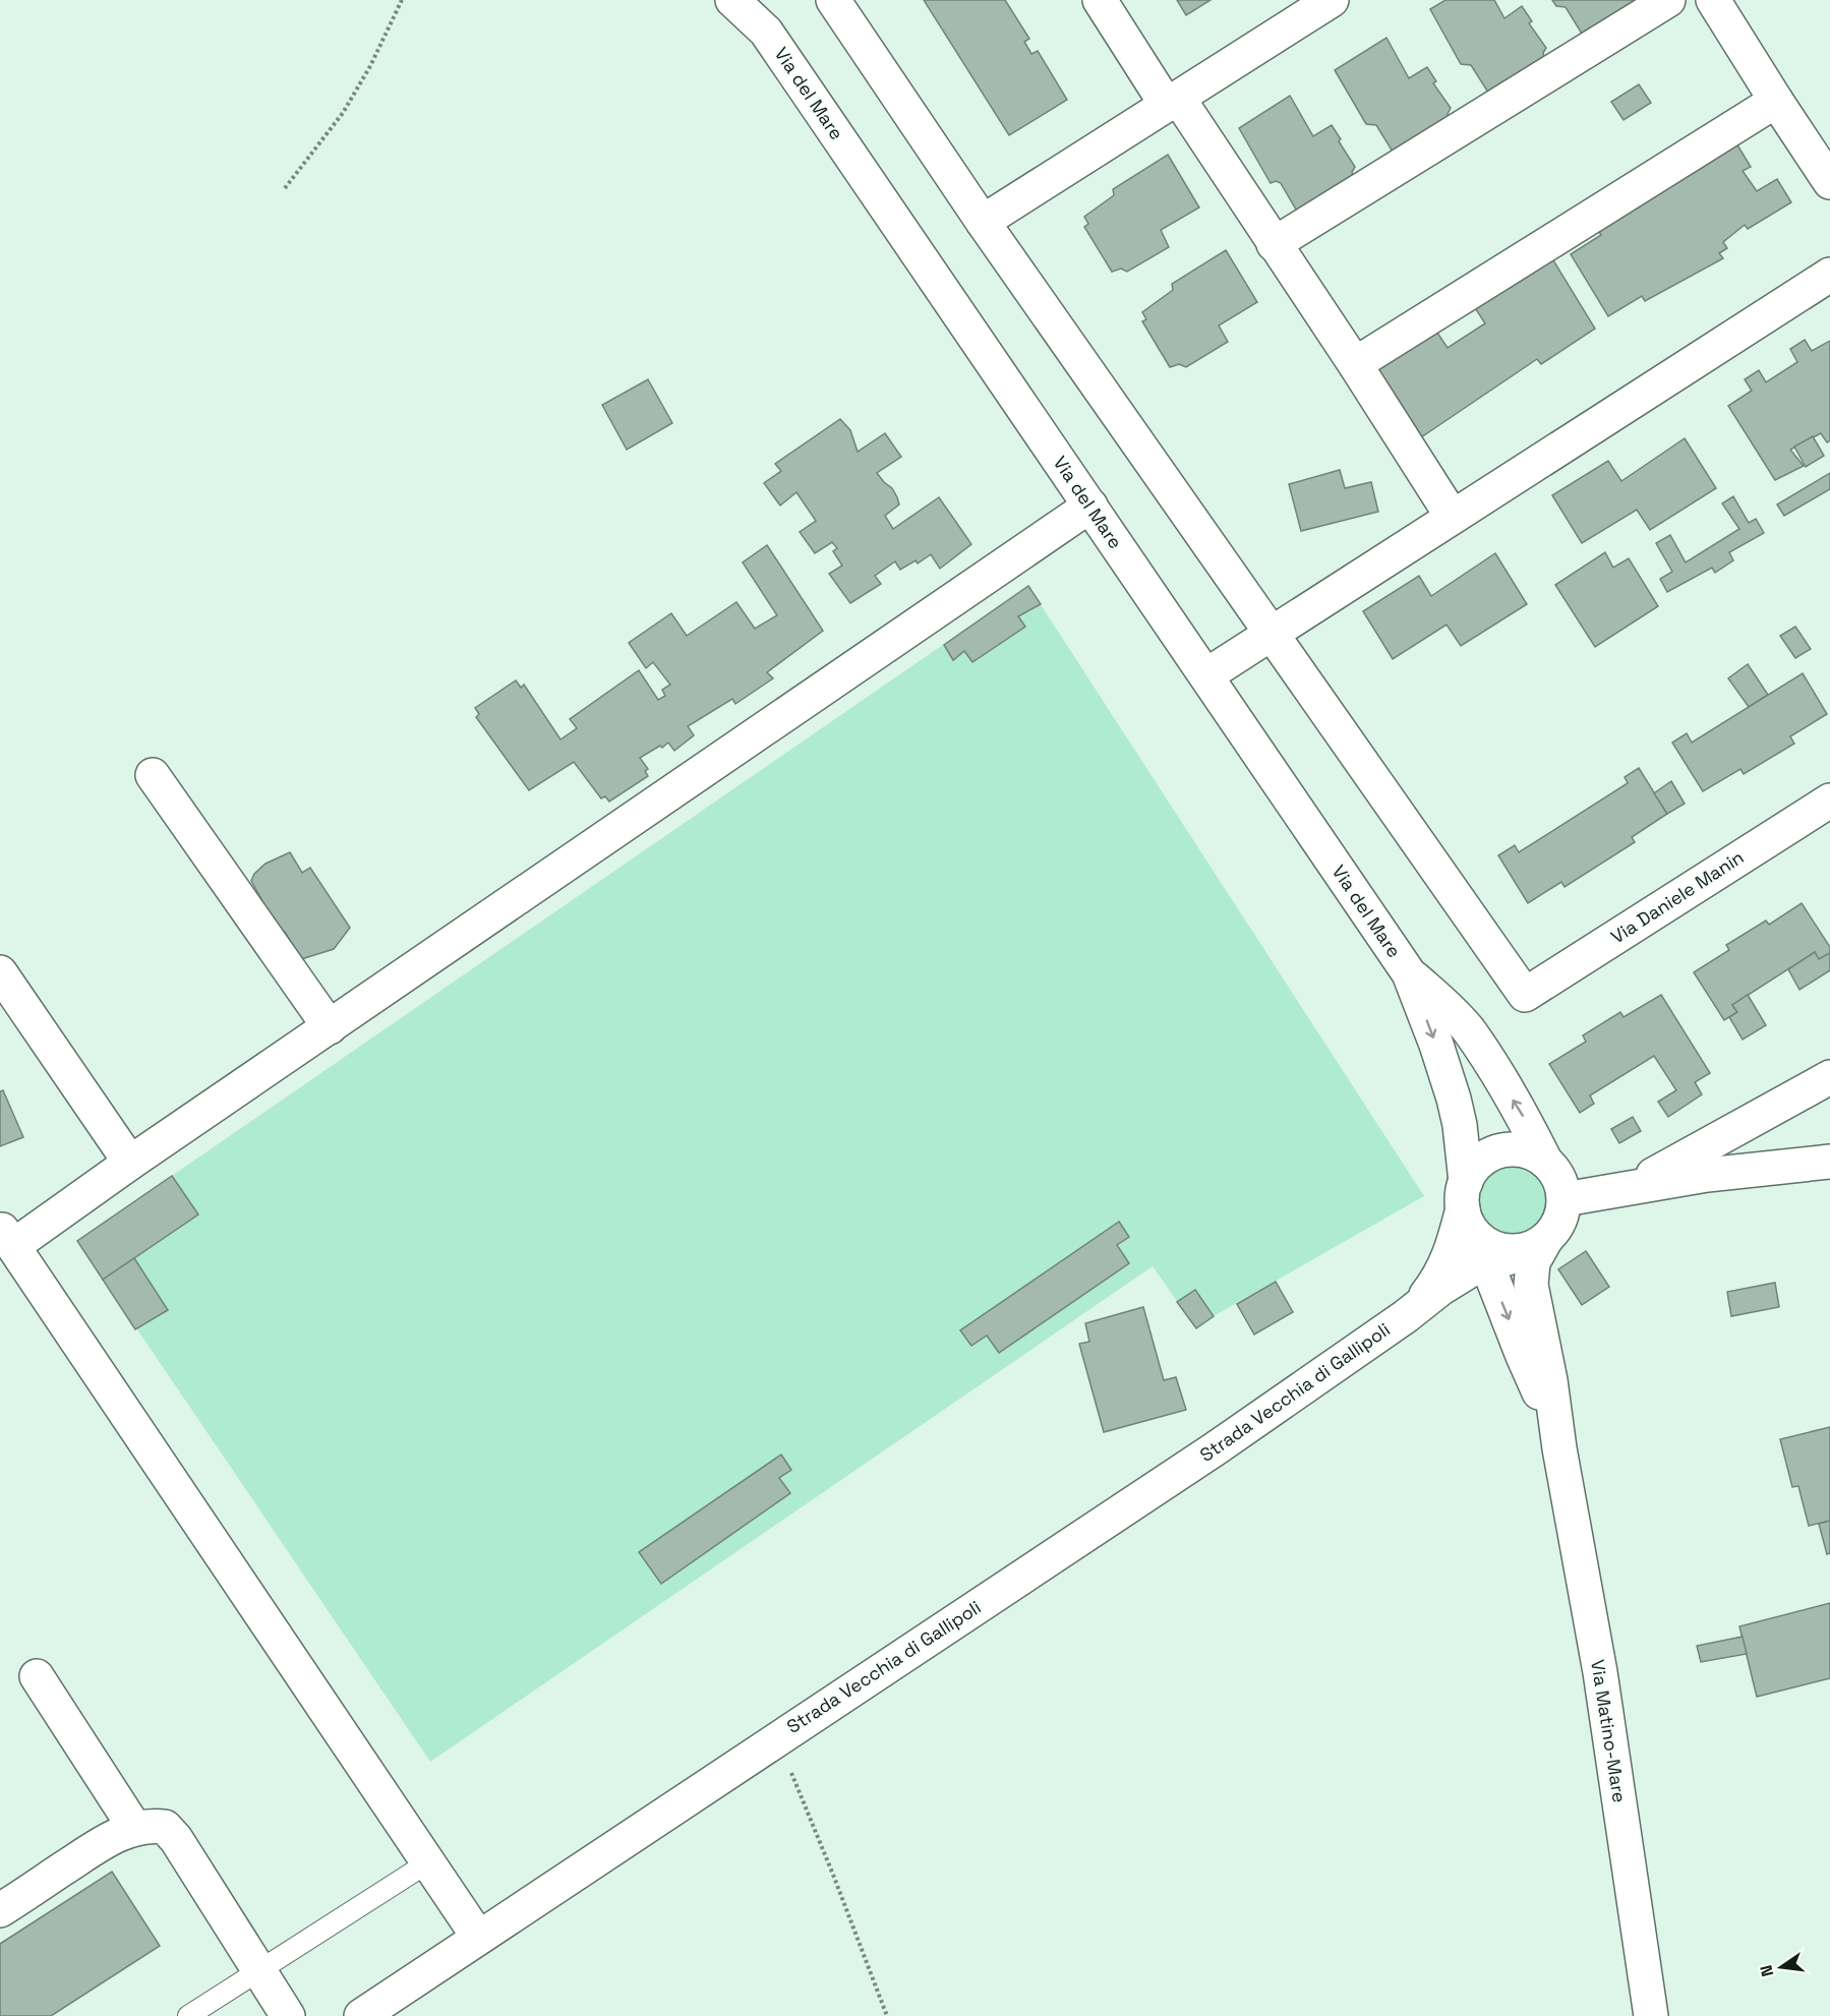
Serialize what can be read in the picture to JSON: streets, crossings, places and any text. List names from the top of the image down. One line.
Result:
{"streets":{"street":["Via del Mare","Via Daniele Manin","Strada Vecchia di Gallipoli","Via Matino-Mare"]},"crossings":[["Via del Mare","Strada Vecchia di Gallipoli"]],"north":"left"}
